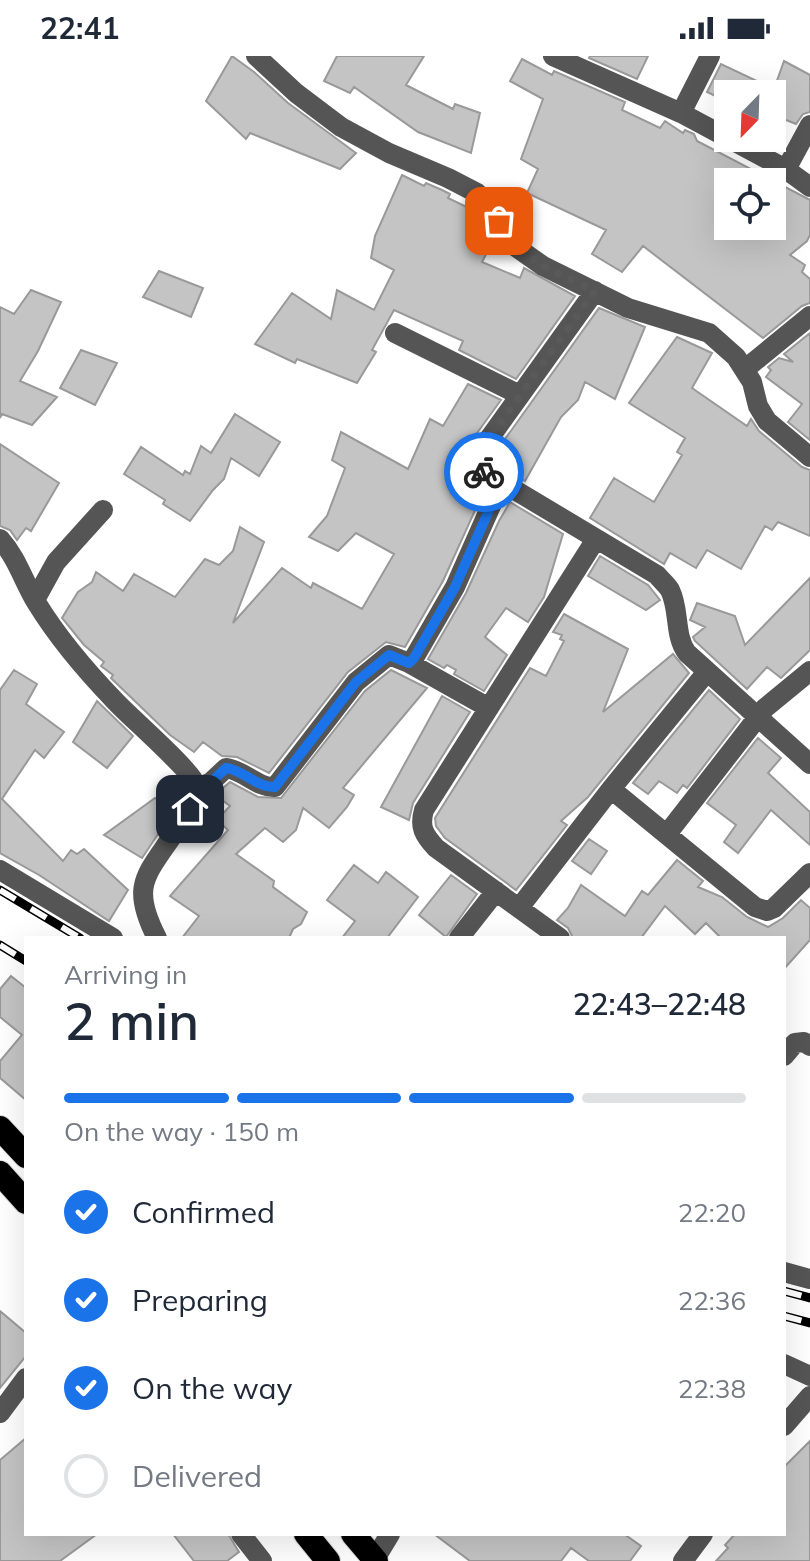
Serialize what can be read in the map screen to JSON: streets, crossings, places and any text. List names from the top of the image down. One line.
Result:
{"north":"bottom left","page":{"status":"22:41","heading":["2 min","Arriving in","22:43–22:48"],"bar":"On the way · 150 m","list":[["Confirmed","22:20"],["Preparing","22:36"],["On the way","22:38"],"Delivered"]}}
